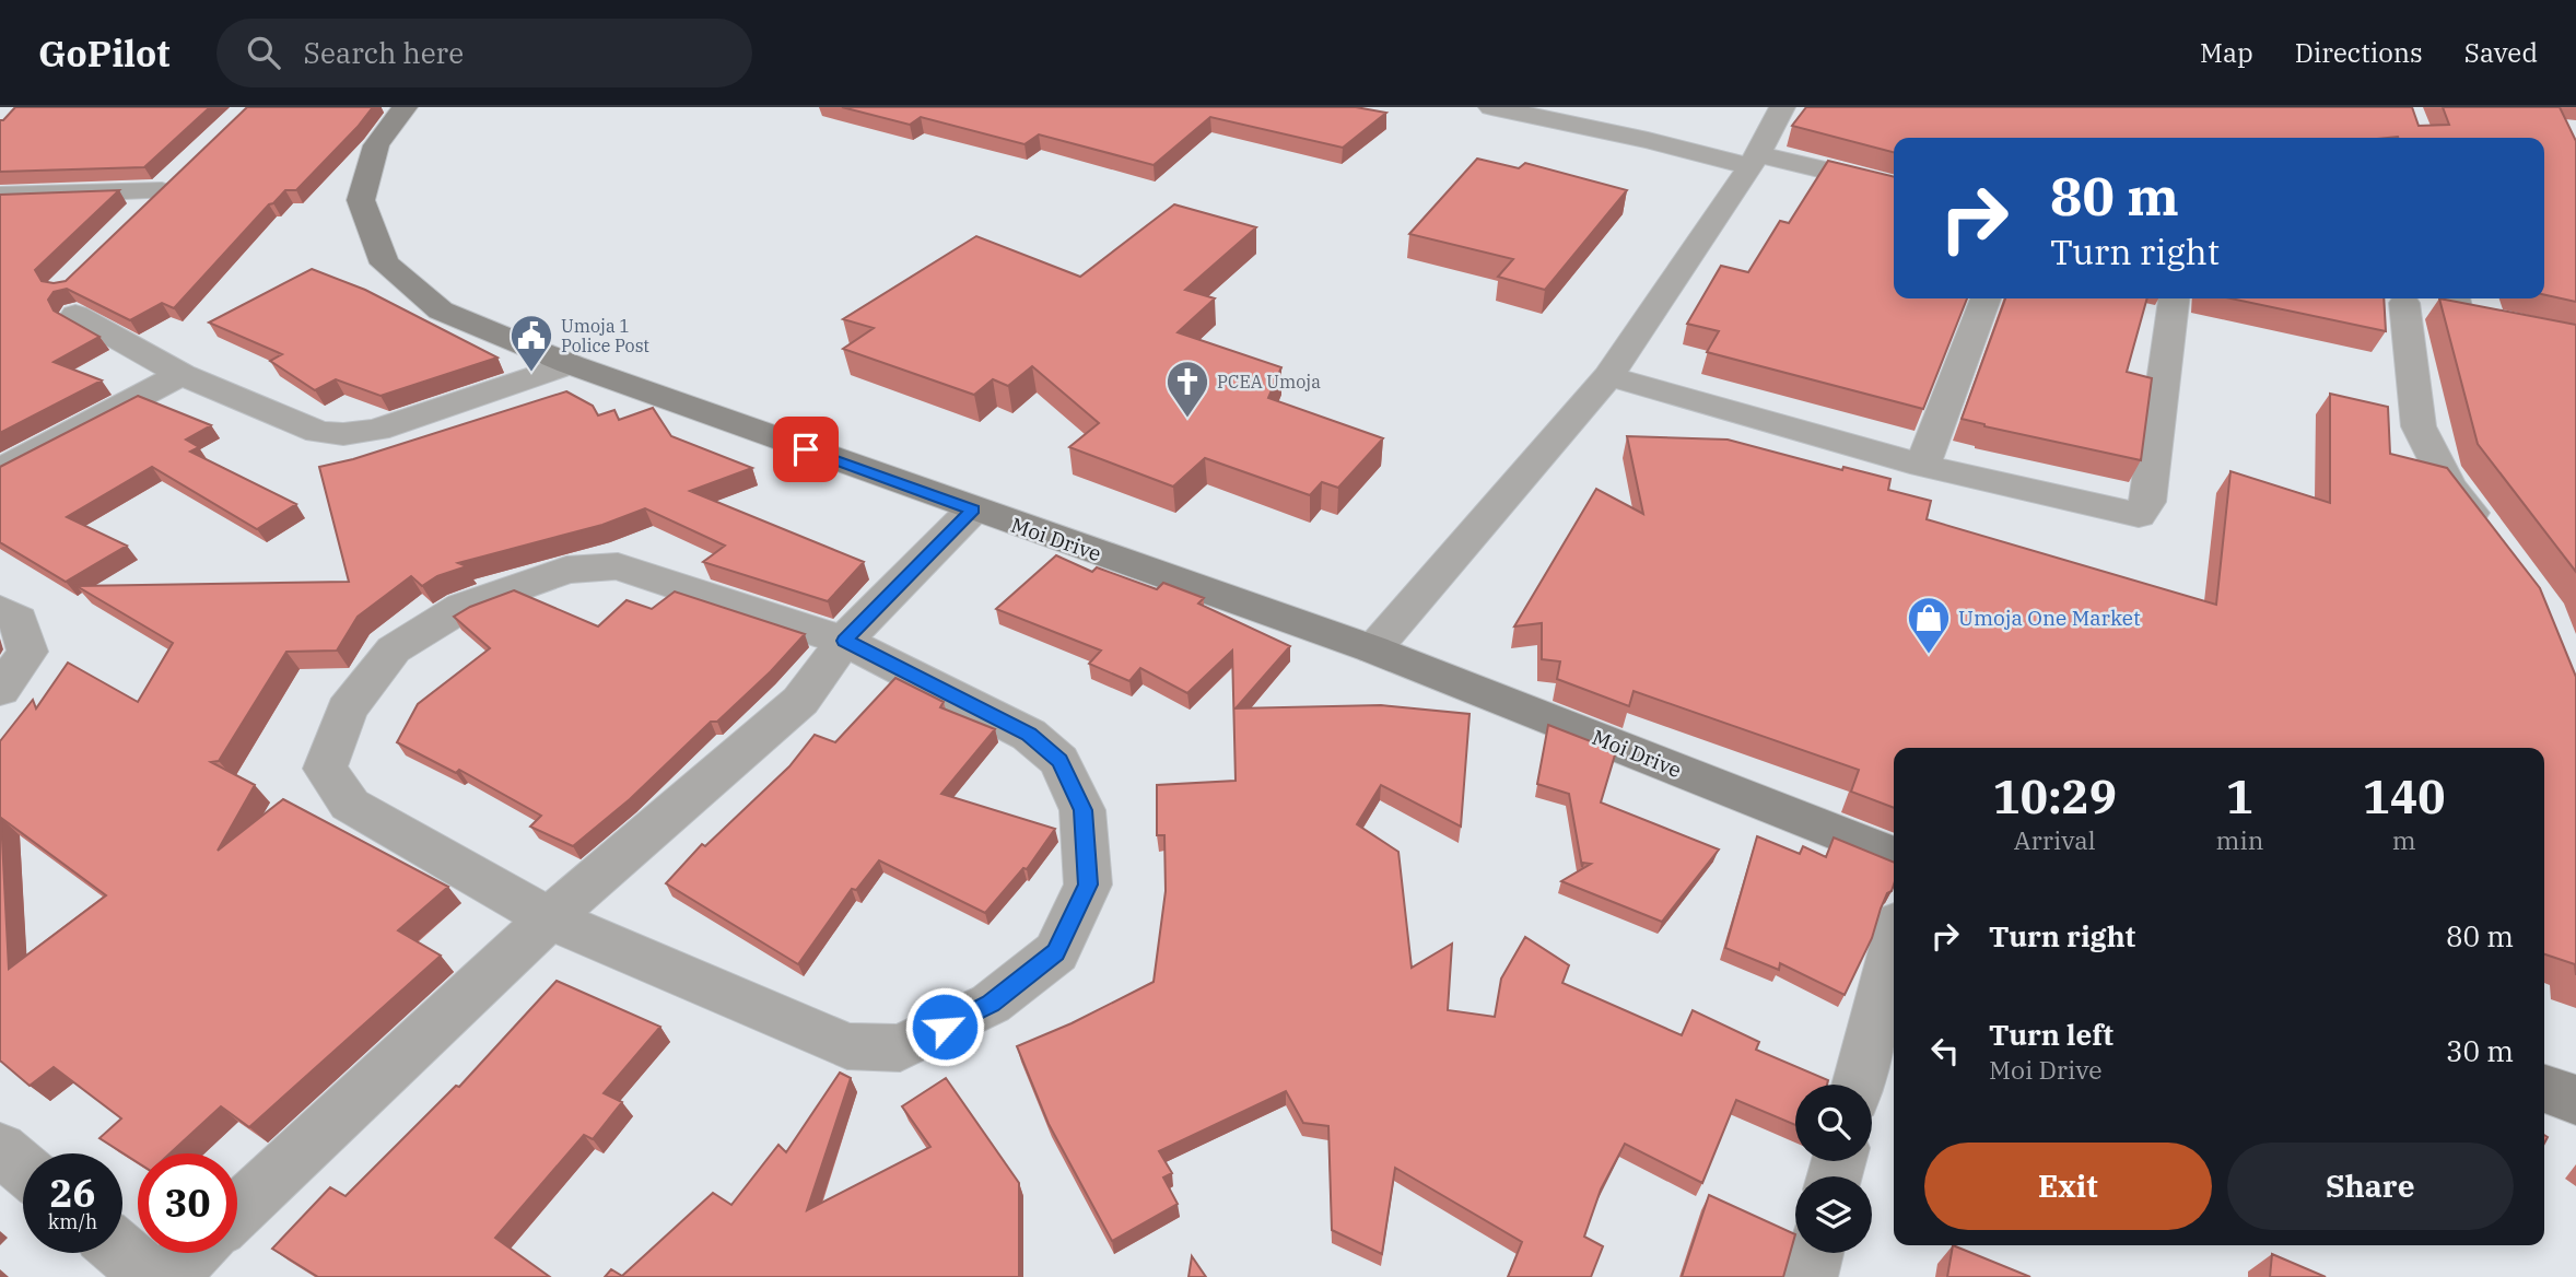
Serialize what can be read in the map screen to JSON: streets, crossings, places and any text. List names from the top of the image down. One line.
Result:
{"streets":{"street":["Moi Drive"]},"places":{"public building":["Umoja 1 Police Post"],"church":["PCEA Umoja"],"shop":["Umoja One Market"]},"page":{"header":"GoPilot","search":"Search here","nav":["Map","Directions","Saved"],"turn":["80 m","Turn right"],"eta":["10:29","Arrival","1","min","140","m"],"list":[{"name":"Turn right","value":"80 m"},{"name":"Turn left","note":"Moi Drive","value":"30 m"}],"buttons":["Exit","Share"],"speed":"26 km/h","limit":"30"}}
